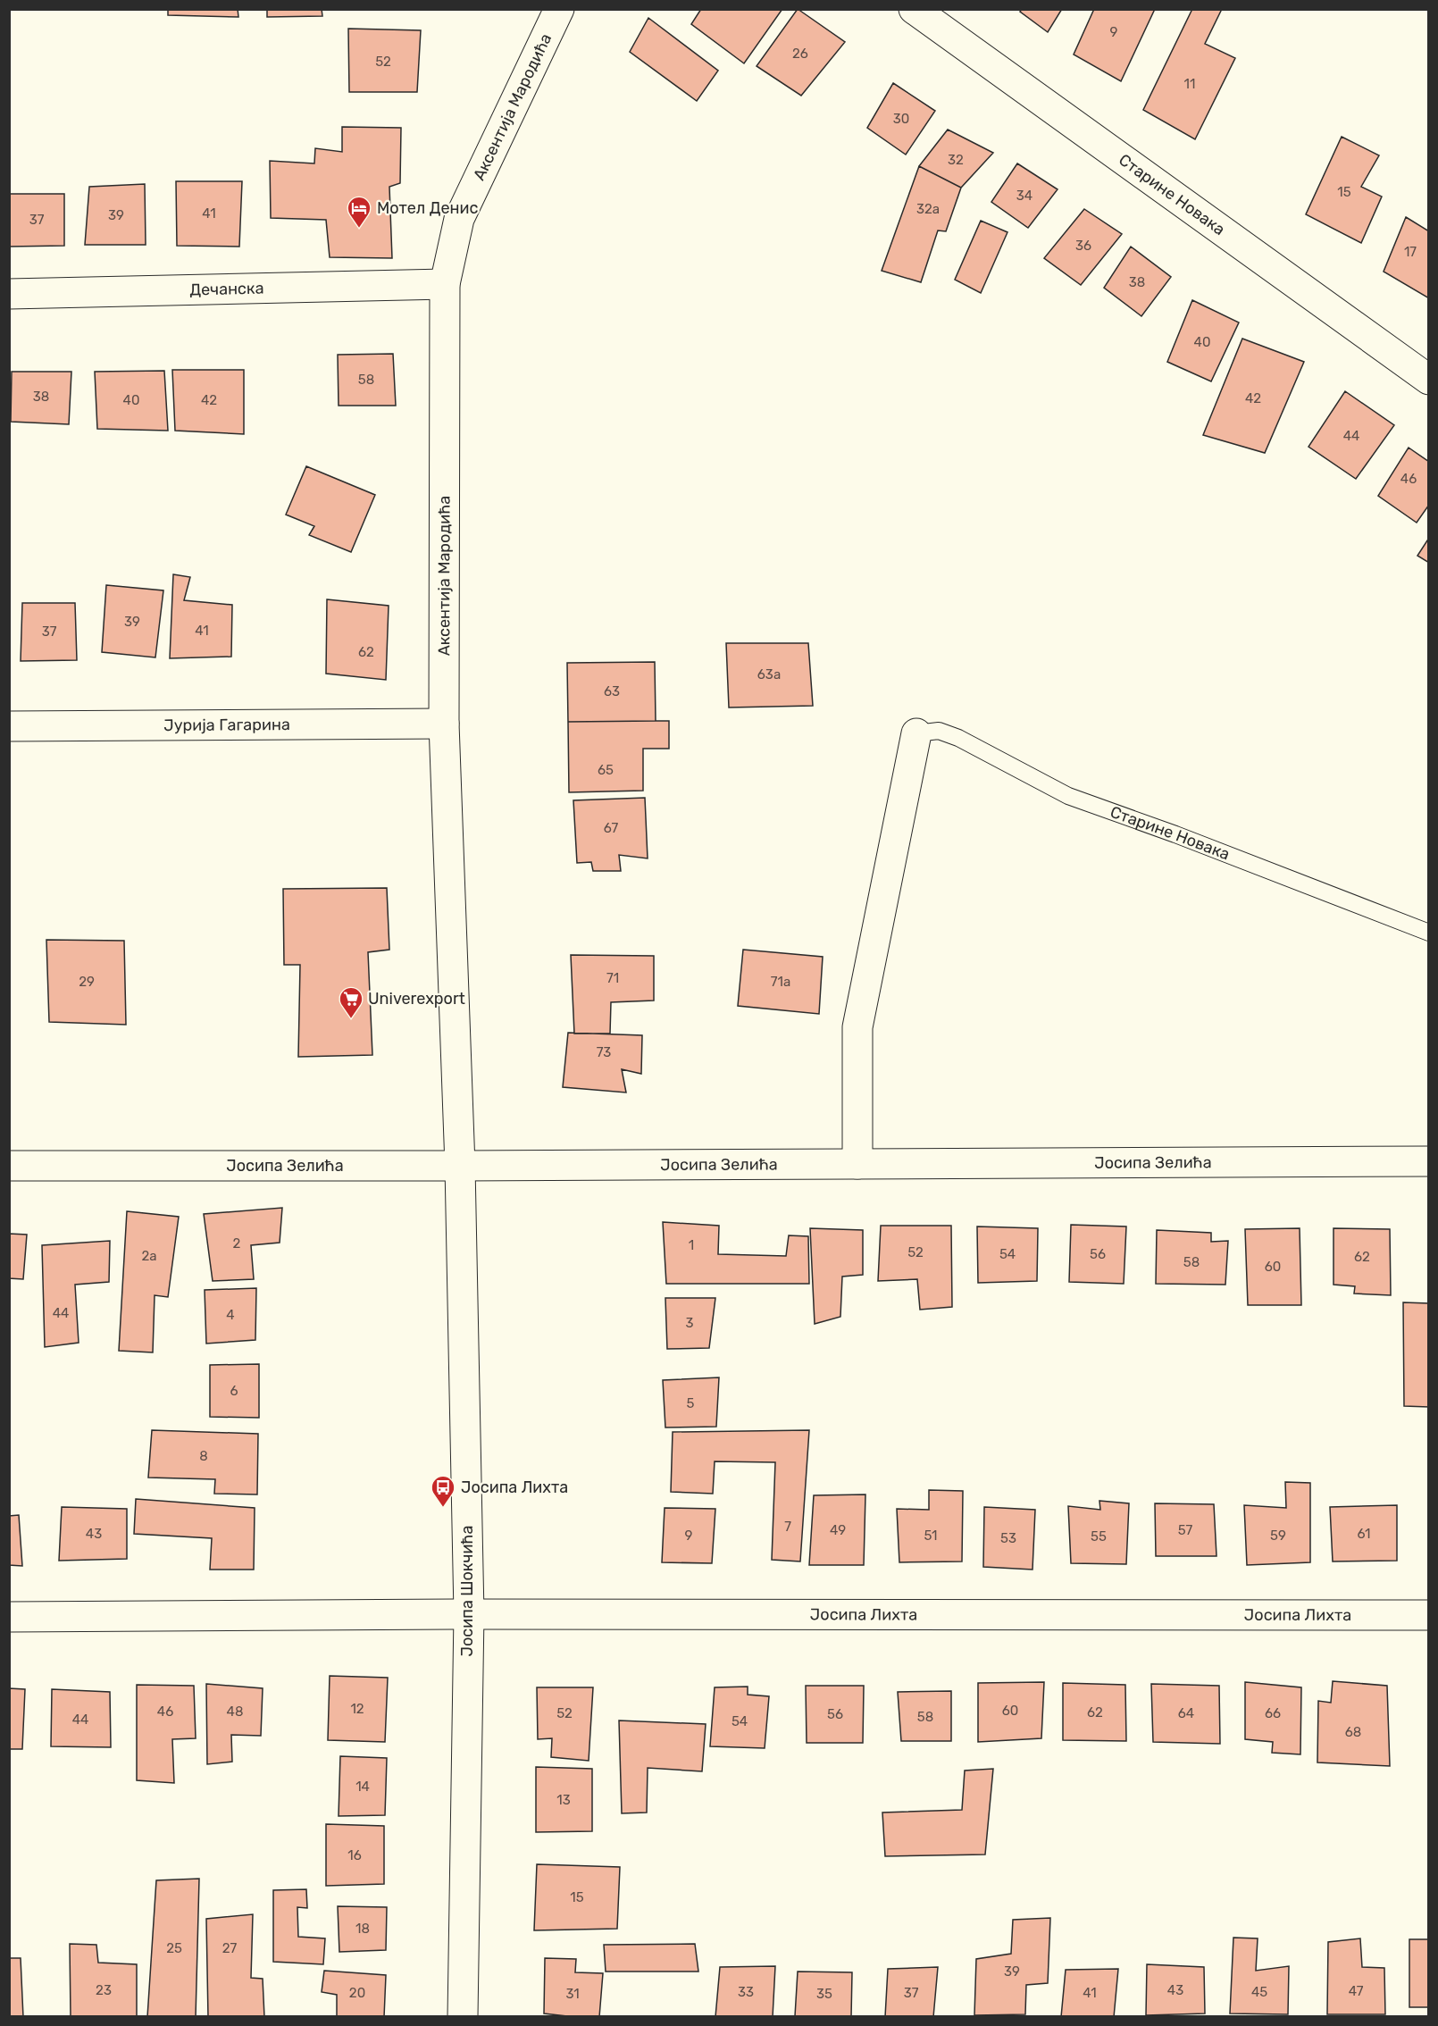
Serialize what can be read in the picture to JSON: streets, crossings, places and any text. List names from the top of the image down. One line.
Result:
{"streets":{"street":["Аксентија Мародића","Старине Новака","Дечанска","Јурија Гагарина","Јосипа Зелића","Јосипа Шокчића","Јосипа Лихта"]},"crossings":[["Аксентија Мародића","Дечанска"],["Аксентија Мародића","Јурија Гагарина"],["Аксентија Мародића","Јосипа Зелића"],["Аксентија Мародића","Јосипа Шокчића"],["Јосипа Зелића","Јосипа Шокчића"],["Јосипа Шокчића","Јосипа Лихта"]],"places":{"hotel":["Мотел Денис"],"supermarket":["Univerexport"],"bus stop":["Јосипа Лихта"]},"house_numbers":["9","26","52","11","30","32","15","34","32a","41","39","37","36","17","38","40","58","38","42","40","42","44","46","39","41","37","62","63a","63","65","67","71","29","71a","73","2","1","52","54","56","2a","62","58","60","44","4","3","6","5","8","7","49","57","43","61","9","51","59","55","53","12","60","46","48","62","52","64","66","56","58","44","54","68","14","13","16","15","18","25","27","39","23","43","47","33","45","20","37","41","31","35"]}
